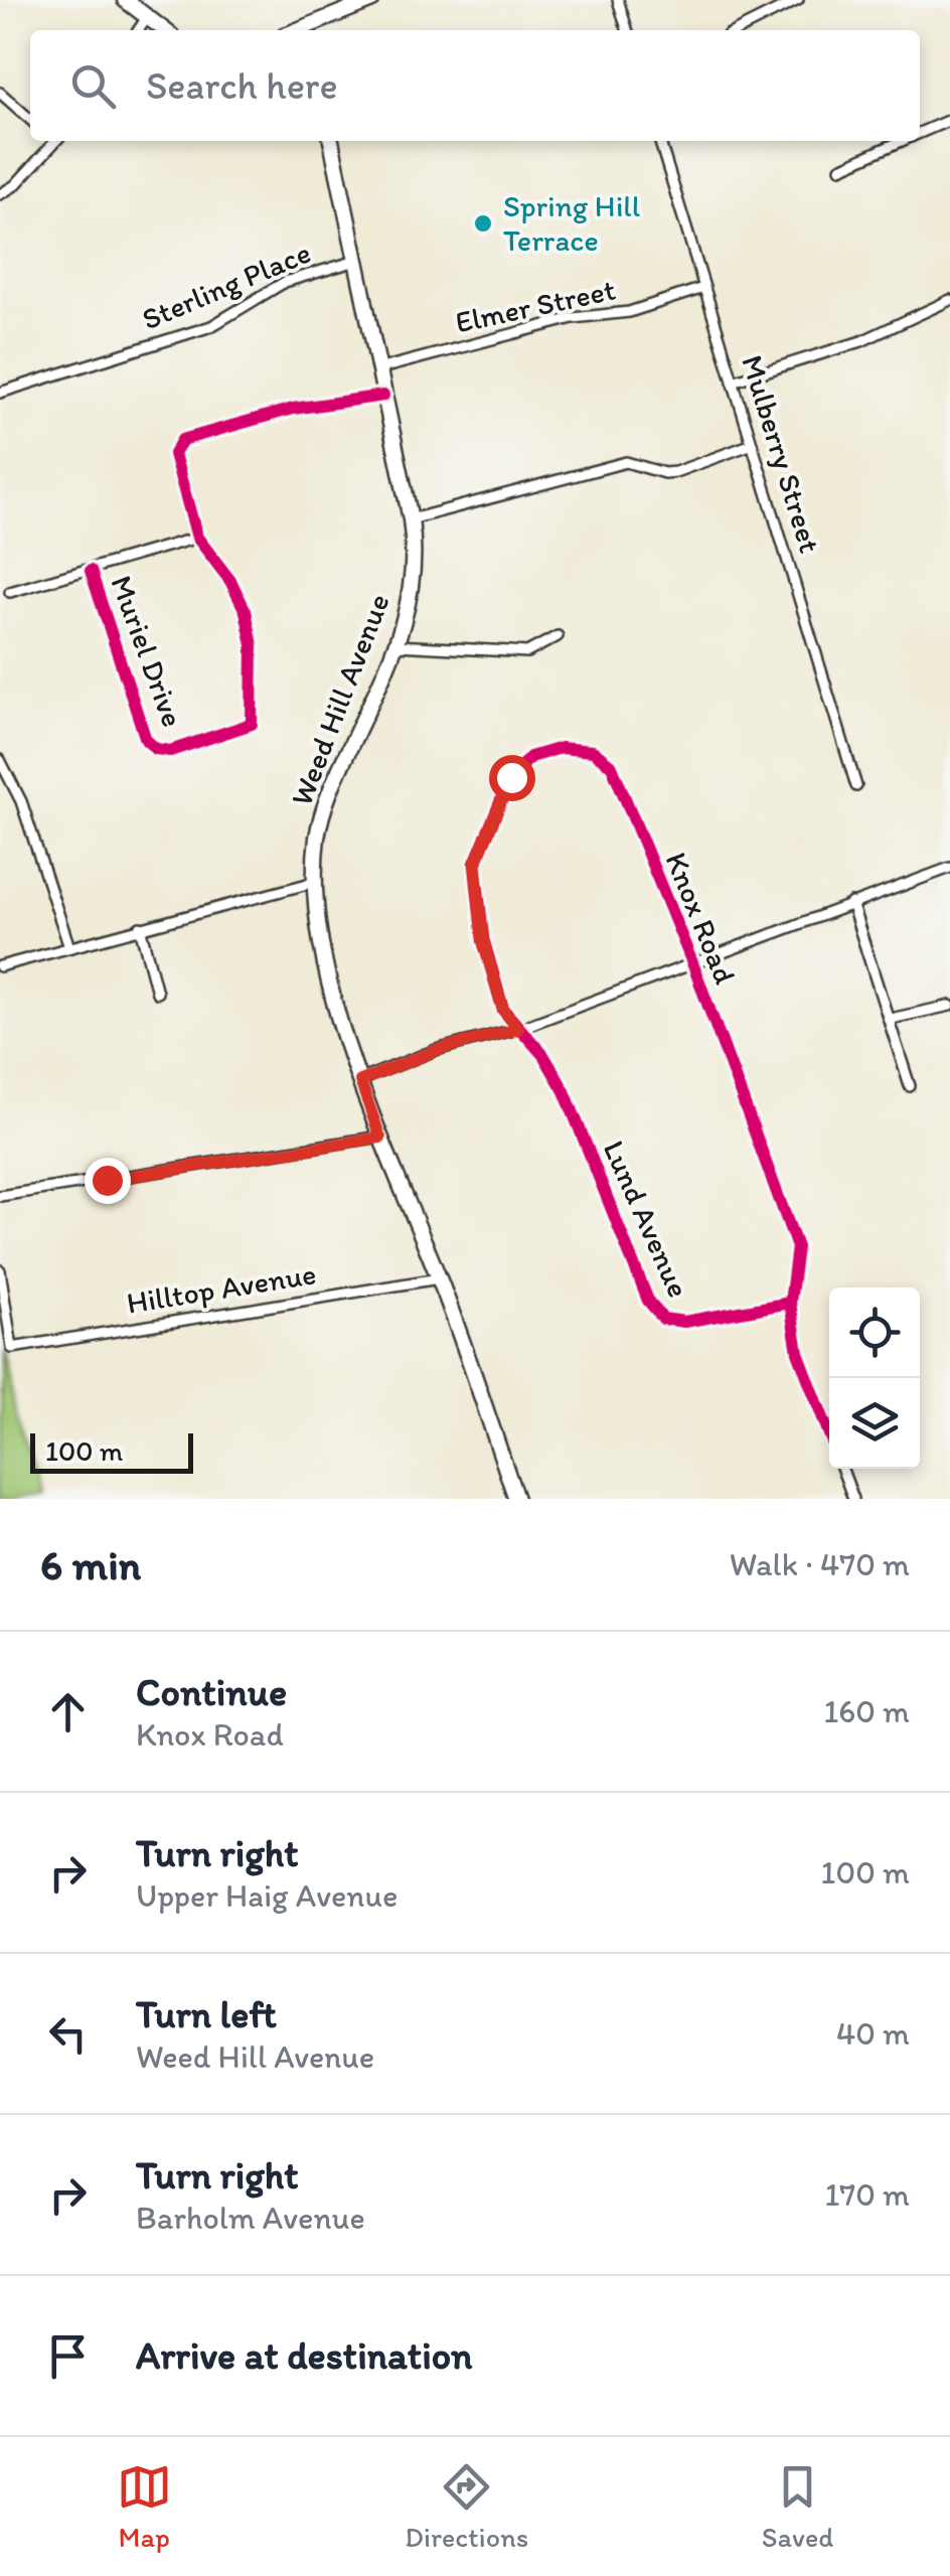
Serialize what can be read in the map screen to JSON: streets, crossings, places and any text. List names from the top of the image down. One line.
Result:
{"streets":{"main road":["Weed Hill Avenue"],"street":["Sterling Place","Elmer Street","Mulberry Street","Muriel Drive","Knox Road","Lund Avenue","Hilltop Avenue"]},"crossings":[["Sterling Place","Weed Hill Avenue"],["Elmer Street","Mulberry Street"],["Elmer Street","Weed Hill Avenue"],["Weed Hill Avenue","Hilltop Avenue"],["Knox Road","Lund Avenue"]],"places":["Spring Hill Terrace"],"scale_bar":"100 m","page":{"search":"Search here","scale":"100 m","heading":["6 min","Walk · 470 m"],"list":[["Continue","Knox Road","160 m"],["Turn right","Upper Haig Avenue","100 m"],["Turn left","Weed Hill Avenue","40 m"],["Turn right","Barholm Avenue","170 m"],"Arrive at destination"],"nav":["Map","Directions","Saved"]}}
